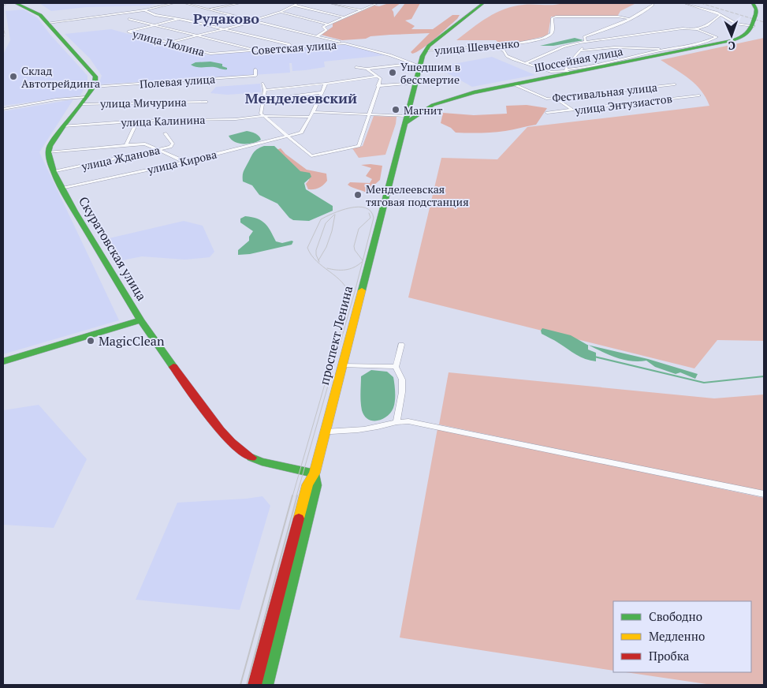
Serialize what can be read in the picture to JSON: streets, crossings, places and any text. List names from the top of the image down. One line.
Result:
{"streets":{"main road":["Шоссейная улица","Скуратовская улица","проспект Ленина"],"street":["улица Люлина","улица Шевченко","Советская улица","Полевая улица","Фестивальная улица","улица Мичурина","улица Энтузиастов","улица Калинина","улица Жданова","улица Кирова"]},"crossings":[["улица Люлина","Советская улица"],["улица Шевченко","проспект Ленина"],["Советская улица","проспект Ленина"],["Шоссейная улица","Фестивальная улица"],["Шоссейная улица","проспект Ленина"],["улица Калинина","улица Кирова"],["улица Жданова","Скуратовская улица"],["улица Кирова","Скуратовская улица"],["Скуратовская улица","проспект Ленина"]],"districts":["Рудаково","Менделеевский"],"places":["Ушедшим в бессмертие","Склад Автотрейдинга","Магнит","Менделеевская тяговая подстанция","MagicClean"],"legend":["Свободно","Медленно","Пробка"],"north":"bottom"}
